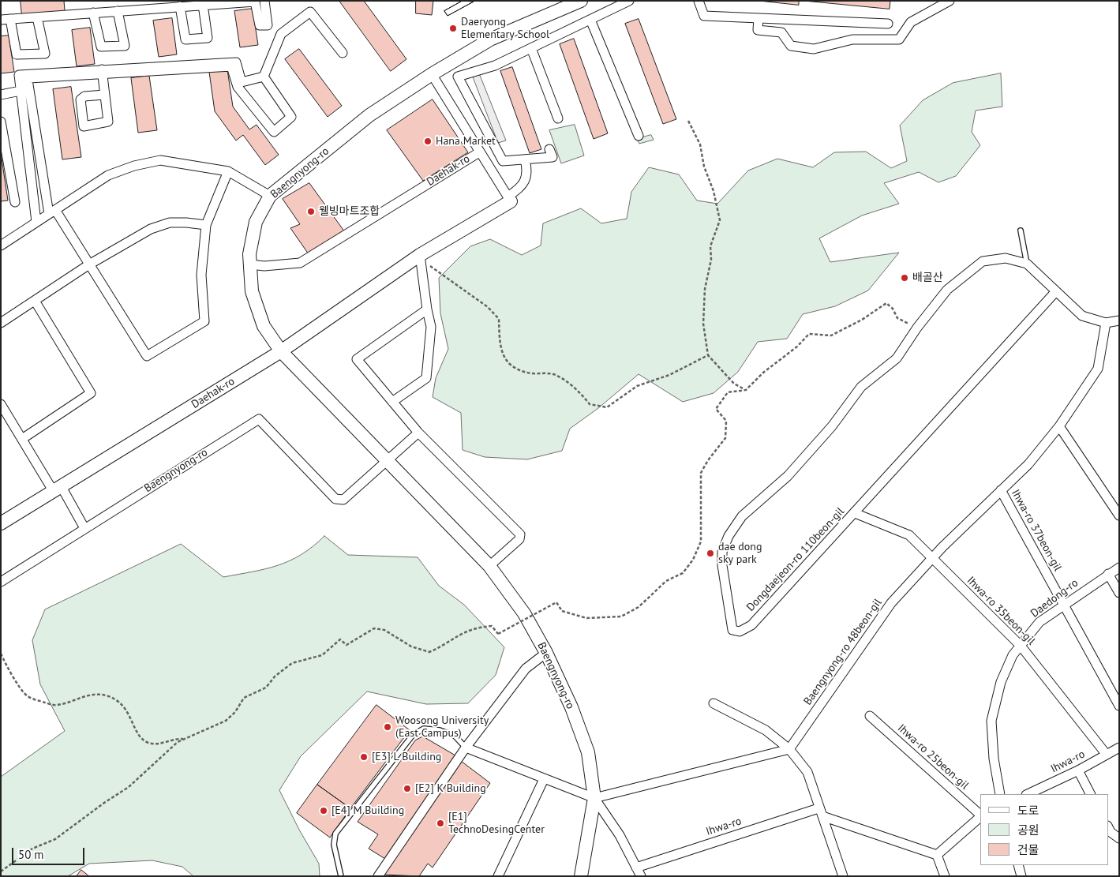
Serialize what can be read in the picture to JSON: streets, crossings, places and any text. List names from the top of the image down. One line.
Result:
{"streets":{"main road":["Daehak-ro","Baengnyong-ro"],"street":["Ihwa-ro 37beon-gil","Dongdaejeon-ro 110beon-gil","Daedong-ro","Ihwa-ro 35beon-gil","Baengnyong-ro 48beon-gil","Ihwa-ro 25beon-gil","Ihwa-ro"]},"crossings":[["Daehak-ro","Baengnyong-ro"],["Ihwa-ro 37beon-gil","Daedong-ro"],["Ihwa-ro 37beon-gil","Baengnyong-ro 48beon-gil"],["Dongdaejeon-ro 110beon-gil","Ihwa-ro 35beon-gil"],["Daedong-ro","Ihwa-ro 35beon-gil"],["Ihwa-ro 35beon-gil","Baengnyong-ro 48beon-gil"],["Ihwa-ro 35beon-gil","Ihwa-ro"]],"places":["Daeryong Elementary School","Hana Market","웰빙마트조합","배골산","dae dong sky park","Woosong University (East Campus)","[E3] L Building","[E2] K Building","[E4] M Building","[E1] TechnoDesingCenter"],"legend":["도로","공원","건물"],"scale_bar":"50 m"}
